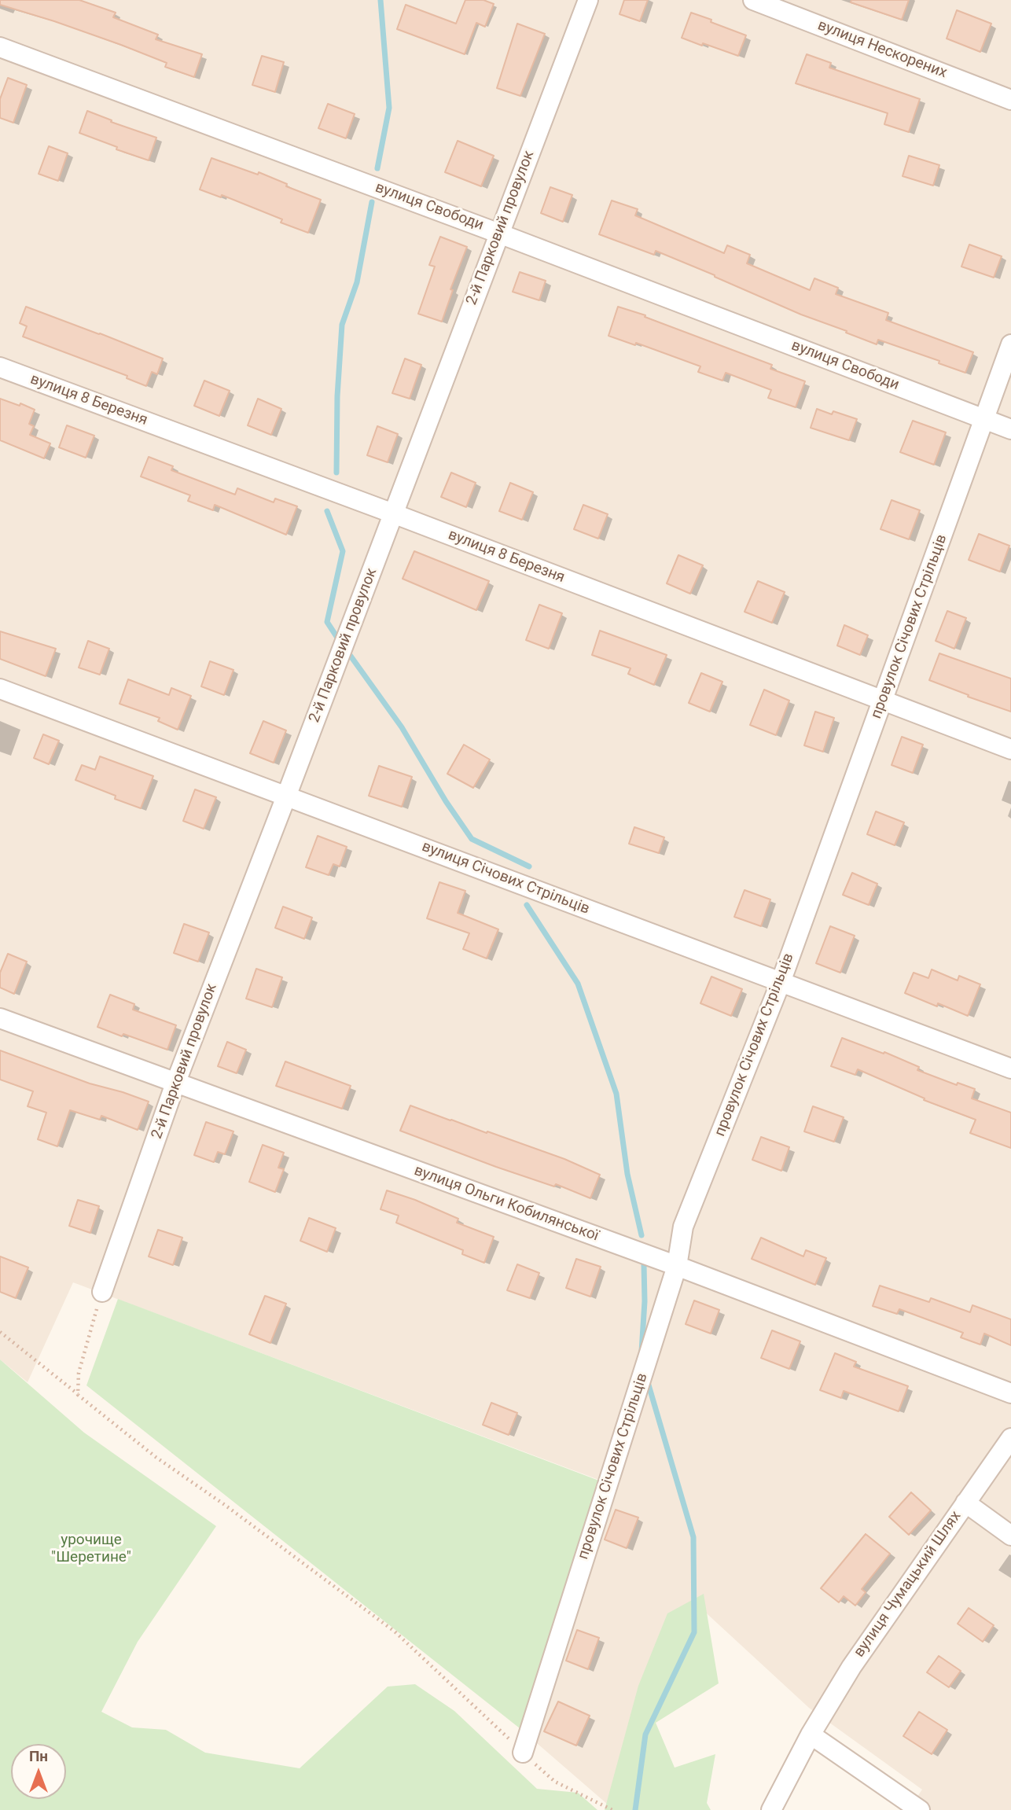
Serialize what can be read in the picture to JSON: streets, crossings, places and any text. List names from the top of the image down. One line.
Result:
{"streets":{"street":["вулиця Нескорених","вулиця Свободи","2-й Парковий провулок","вулиця 8 Березня","провулок Січових Стрільців","вулиця Січових Стрільців","вулиця Ольги Кобилянської","вулиця Чумацький Шлях"]},"crossings":[["вулиця Свободи","2-й Парковий провулок"],["вулиця Свободи","провулок Січових Стрільців"],["2-й Парковий провулок","вулиця 8 Березня"],["2-й Парковий провулок","вулиця Січових Стрільців"],["2-й Парковий провулок","вулиця Ольги Кобилянської"],["вулиця 8 Березня","провулок Січових Стрільців"],["провулок Січових Стрільців","вулиця Січових Стрільців"],["провулок Січових Стрільців","вулиця Ольги Кобилянської"]],"parks":["урочище \"Шеретине\""],"north":"top"}
